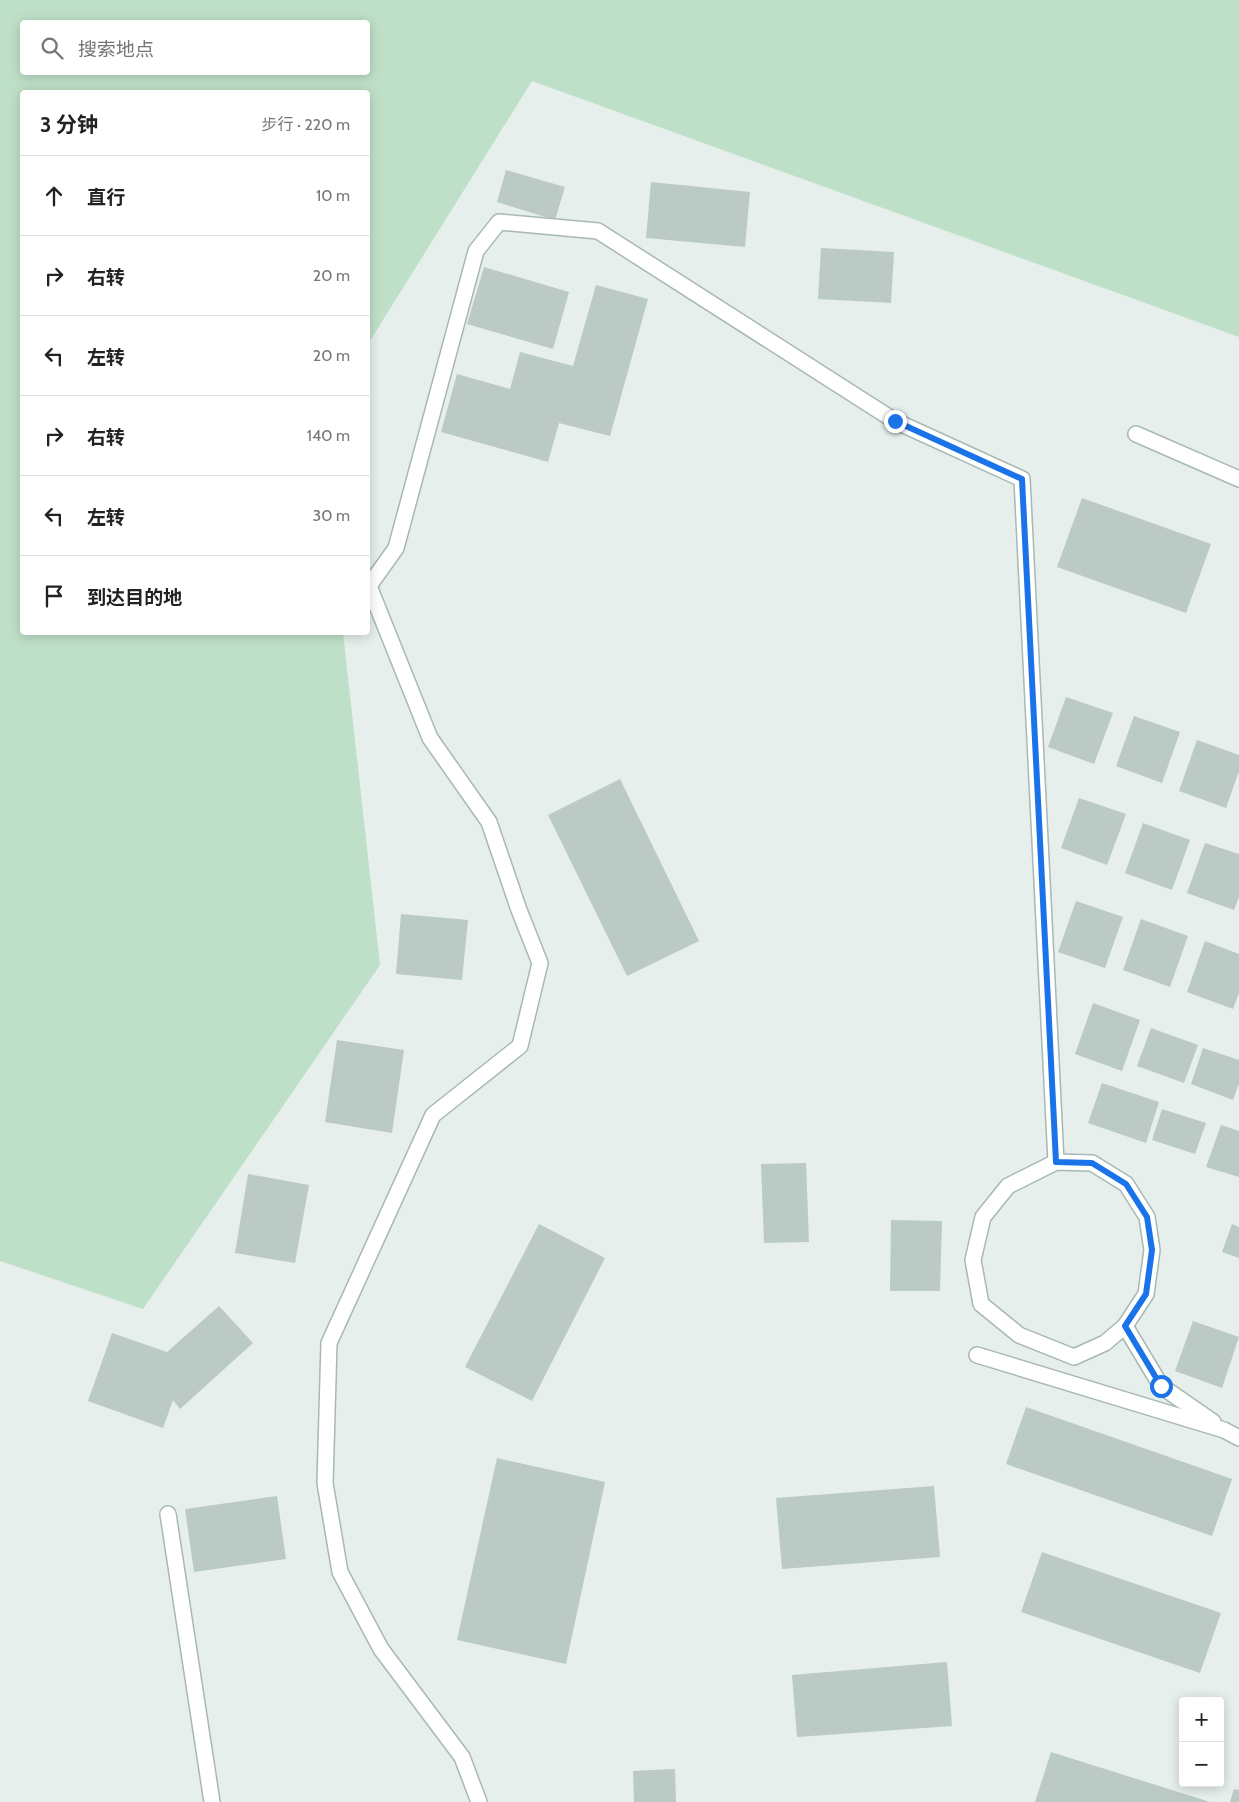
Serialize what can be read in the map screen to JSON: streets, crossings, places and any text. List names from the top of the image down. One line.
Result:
{"page":{"search":"搜索地点","heading":["3 分钟","步行 · 220 m"],"list":[["直行","10 m"],["右转","20 m"],["左转","20 m"],["右转","140 m"],["左转","30 m"],"到达目的地"],"map_buttons":["+","−"]}}
